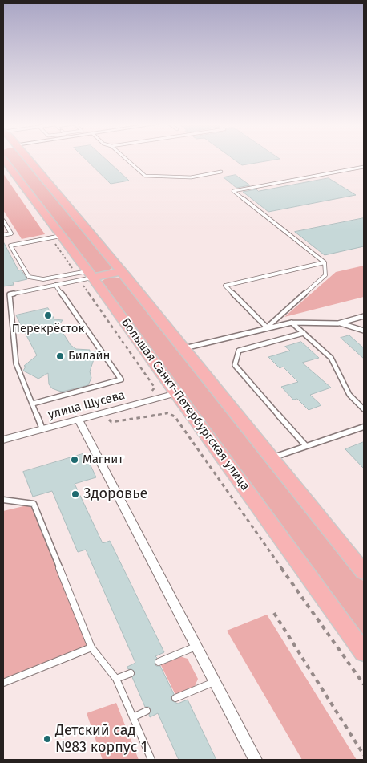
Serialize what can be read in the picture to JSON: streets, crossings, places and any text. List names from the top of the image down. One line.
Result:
{"streets":{"main road":["Большая Санкт-Петербургская улица"],"street":["улица Щусева"]},"crossings":[["Большая Санкт-Петербургская улица","улица Щусева"]],"places":["Перекрёсток","Билайн","Магнит","Здоровье","Детский сад №83 корпус 1"]}
